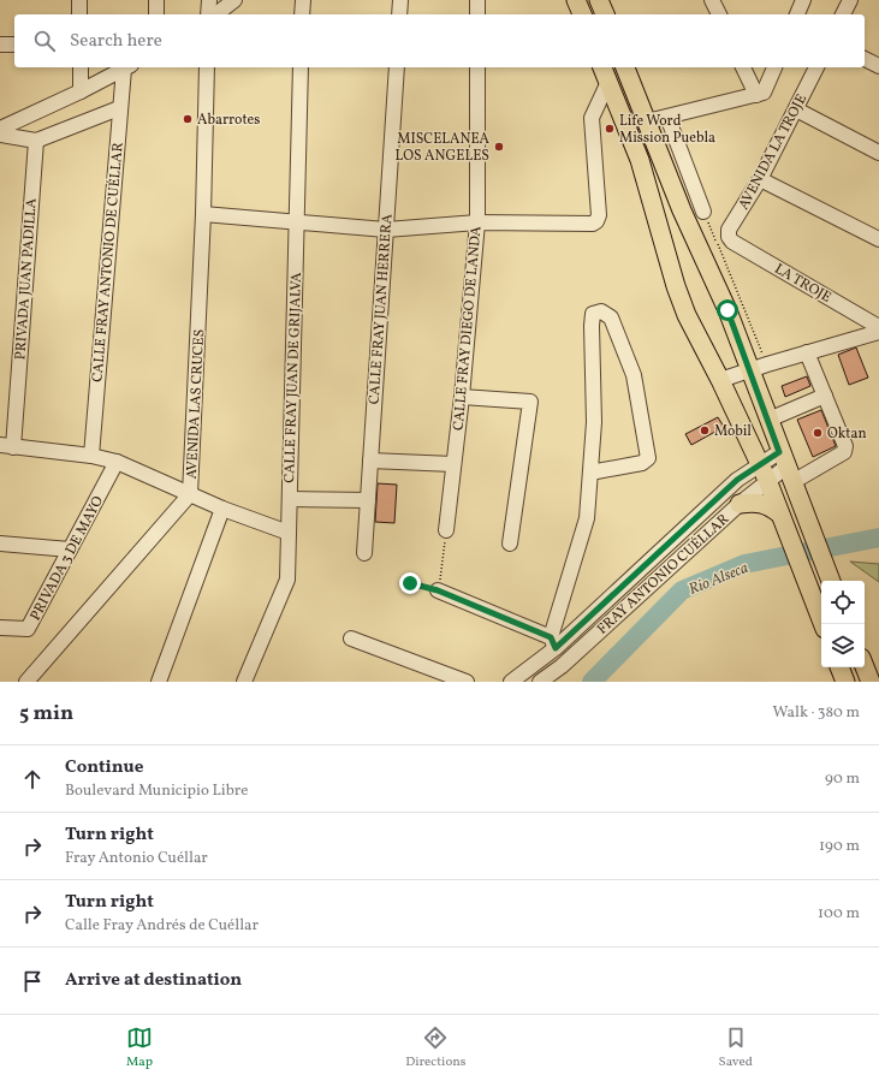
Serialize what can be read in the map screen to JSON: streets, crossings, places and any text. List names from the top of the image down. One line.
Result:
{"streets":{"street":["AVENIDA LA TROJE","CALLE FRAY ANTONIO DE CUÉLLAR","PRIVADA JUAN PADILLA","LA TROJE","CALLE FRAY JUAN HERRERA","CALLE FRAY DIEGO DE LANDA","CALLE FRAY JUAN DE GRIJALVA","AVENIDA LAS CRUCES","PRIVADA 3 DE MAYO","FRAY ANTONIO CUÉLLAR"]},"crossings":[["AVENIDA LA TROJE","LA TROJE"]],"water":["Rio Alseca"],"places":["Abarrotes","Life Word Mission Puebla","MISCELANEA LOS ANGELES","Mobil","Oktan"],"page":{"search":"Search here","heading":["5 min","Walk · 380 m"],"list":[["Continue","Boulevard Municipio Libre","90 m"],["Turn right","Fray Antonio Cuéllar","190 m"],["Turn right","Calle Fray Andrés de Cuéllar","100 m"],"Arrive at destination"],"nav":["Map","Directions","Saved"]}}
